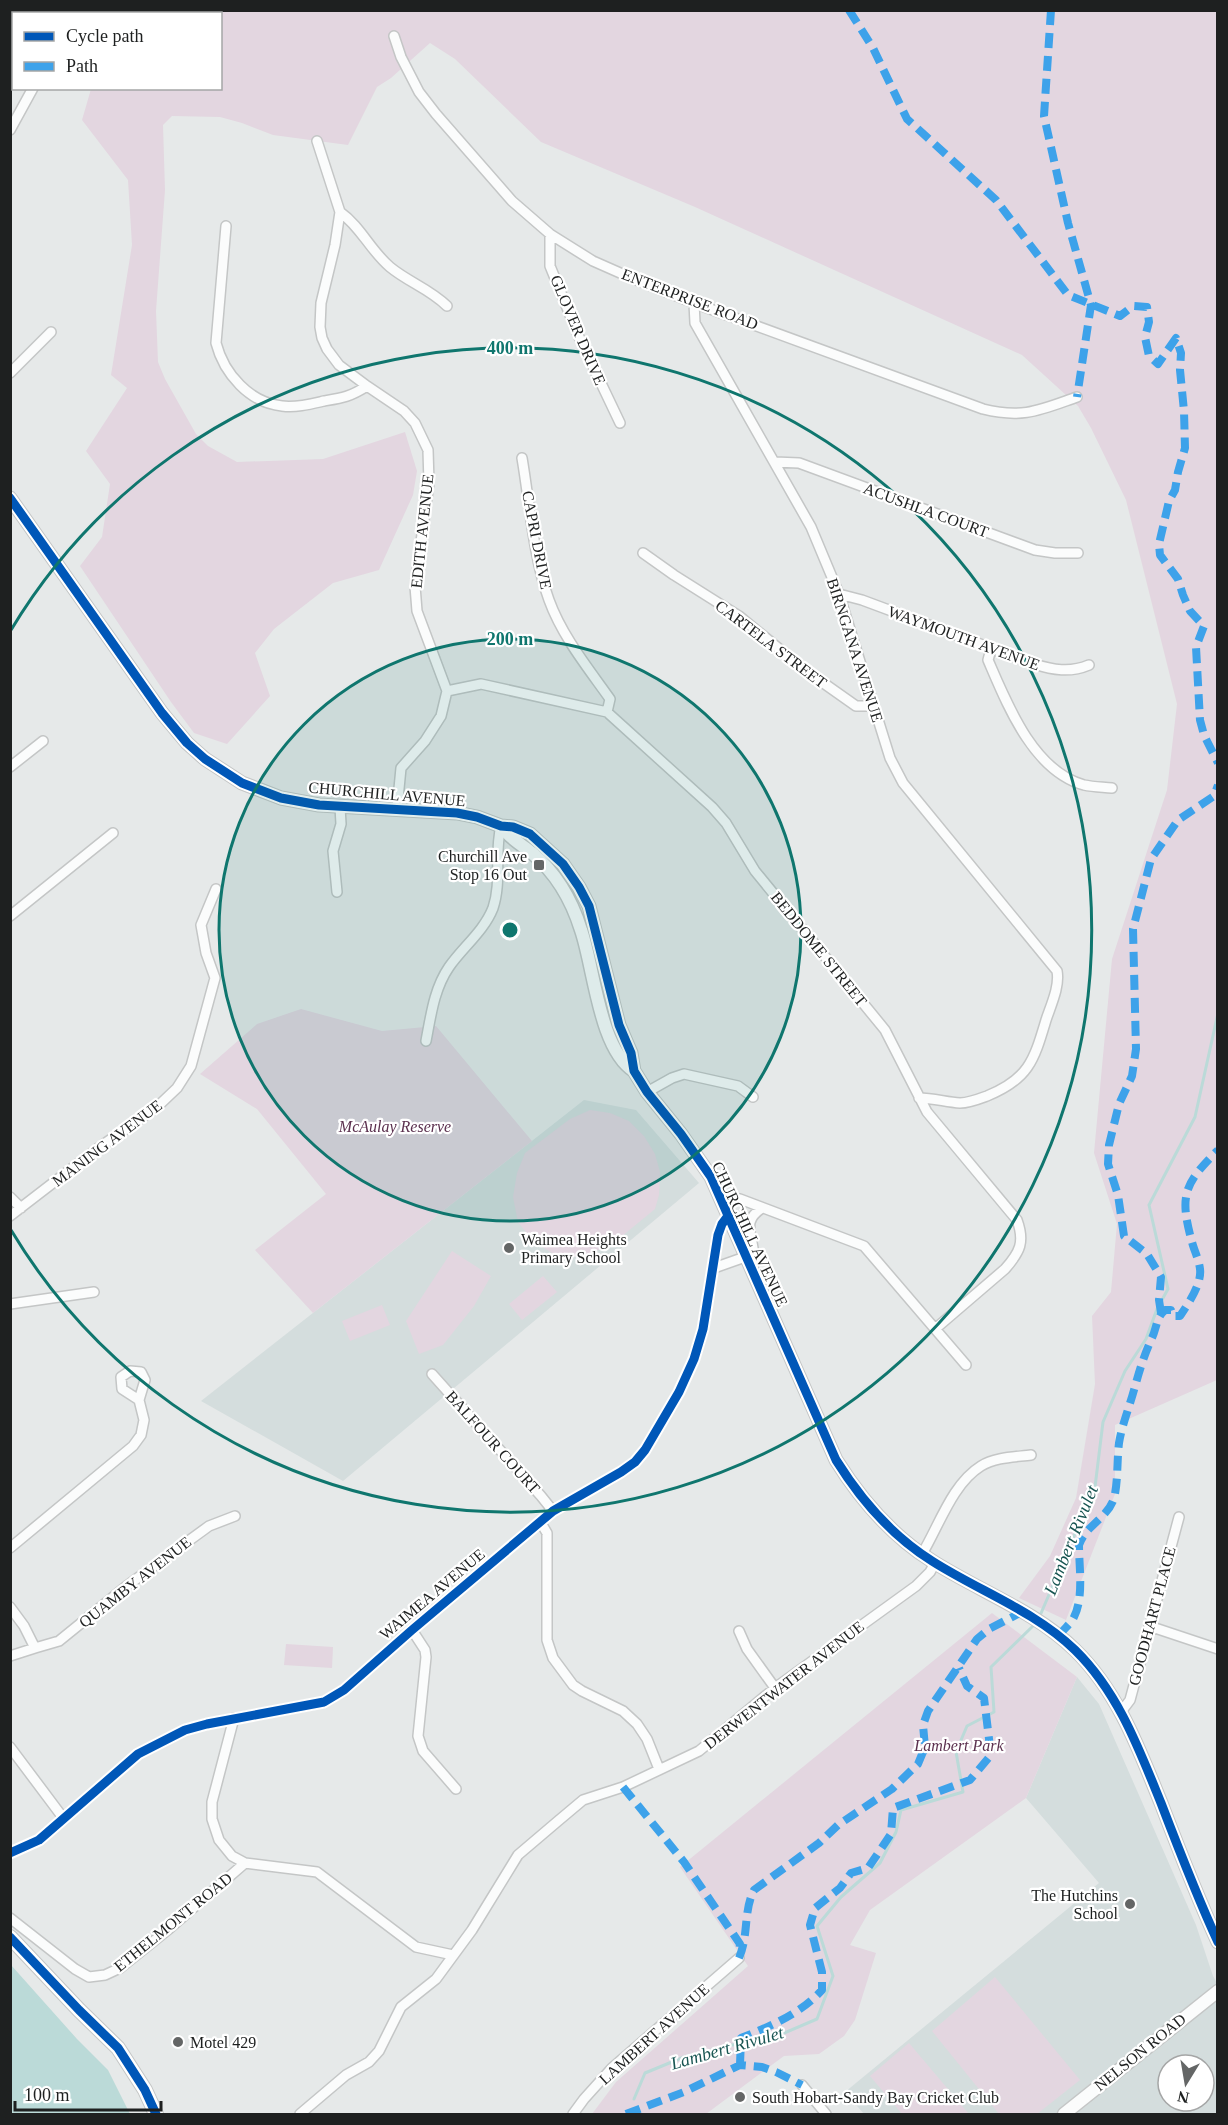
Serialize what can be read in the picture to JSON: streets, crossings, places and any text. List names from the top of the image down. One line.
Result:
{"streets":{"street":["ENTERPRISE ROAD","GLOVER DRIVE","ACUSHLA COURT","EDITH AVENUE","CAPRI DRIVE","WAYMOUTH AVENUE","CARTELA STREET","BIRNGANA AVENUE","CHURCHILL AVENUE","BEDDOME STREET","MANING AVENUE","BALFOUR COURT","QUAMBY AVENUE","WAIMEA AVENUE","GOODHART PLACE","DERWENTWATER AVENUE","ETHELMONT ROAD","LAMBERT AVENUE","NELSON ROAD"]},"crossings":[["ENTERPRISE ROAD","GLOVER DRIVE"],["ENTERPRISE ROAD","BIRNGANA AVENUE"],["ACUSHLA COURT","BIRNGANA AVENUE"],["EDITH AVENUE","BEDDOME STREET"],["CAPRI DRIVE","BEDDOME STREET"],["WAYMOUTH AVENUE","BIRNGANA AVENUE"],["CARTELA STREET","BIRNGANA AVENUE"],["BIRNGANA AVENUE","BEDDOME STREET"],["CHURCHILL AVENUE","WAIMEA AVENUE"],["CHURCHILL AVENUE","GOODHART PLACE"],["CHURCHILL AVENUE","DERWENTWATER AVENUE"],["BALFOUR COURT","WAIMEA AVENUE"]],"water":["Lambert Rivulet"],"parks":["McAulay Reserve","Lambert Park"],"places":{"transit":["Churchill Ave Stop 16 Out"],"other":["Waimea Heights Primary School","The Hutchins School","Motel 429","South Hobart-Sandy Bay Cricket Club"]},"legend":["Cycle path","Path"],"scale_bar":"100 m","north":"bottom","rings":["400 m","200 m"]}
